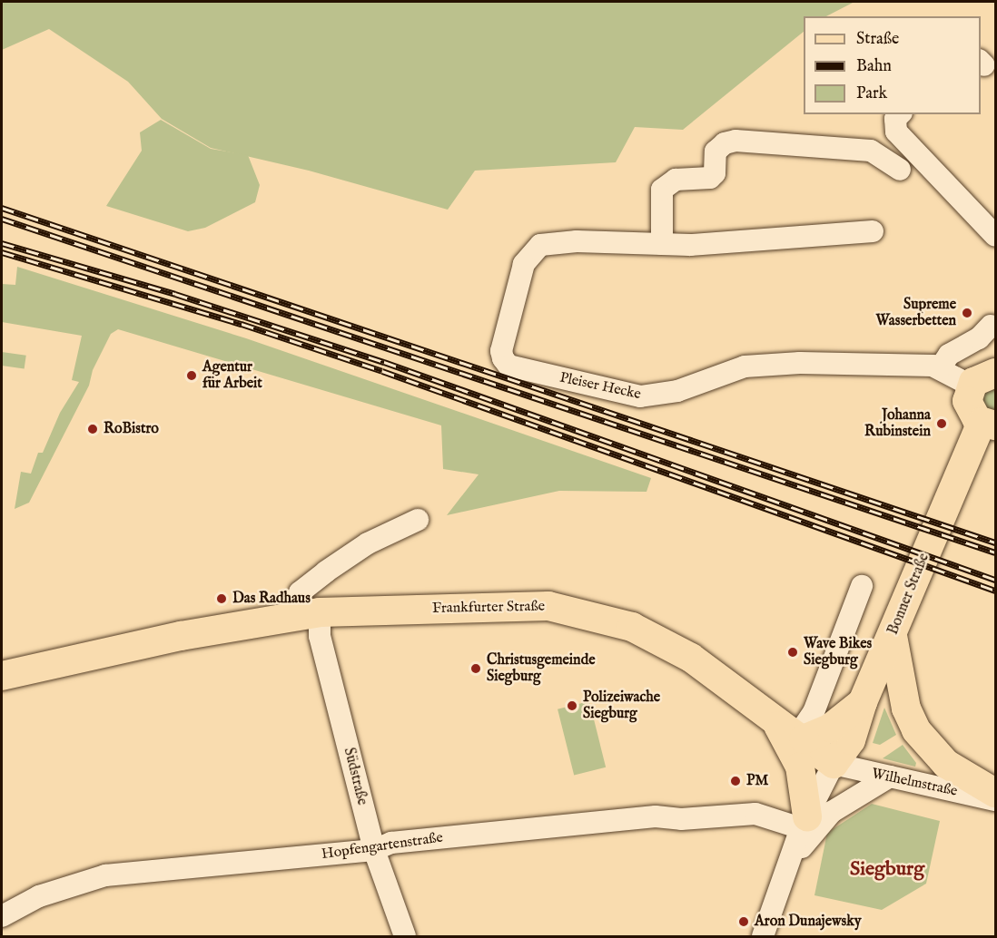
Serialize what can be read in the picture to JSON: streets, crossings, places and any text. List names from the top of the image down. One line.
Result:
{"streets":{"main road":["Bonner Straße","Frankfurter Straße"],"street":["Pleiser Hecke","Südstraße","Wilhelmstraße","Hopfengartenstraße"]},"crossings":[["Bonner Straße","Frankfurter Straße"],["Bonner Straße","Wilhelmstraße"],["Frankfurter Straße","Südstraße"],["Frankfurter Straße","Wilhelmstraße"],["Südstraße","Hopfengartenstraße"]],"districts":["Siegburg"],"places":["Supreme Wasserbetten","Agentur für Arbeit","Johanna Rubinstein","RoBistro","Das Radhaus","Wave Bikes Siegburg","Christusgemeinde Siegburg","Polizeiwache Siegburg","PM","Aron Dunajewsky"],"legend":["Straße","Bahn","Park"]}
